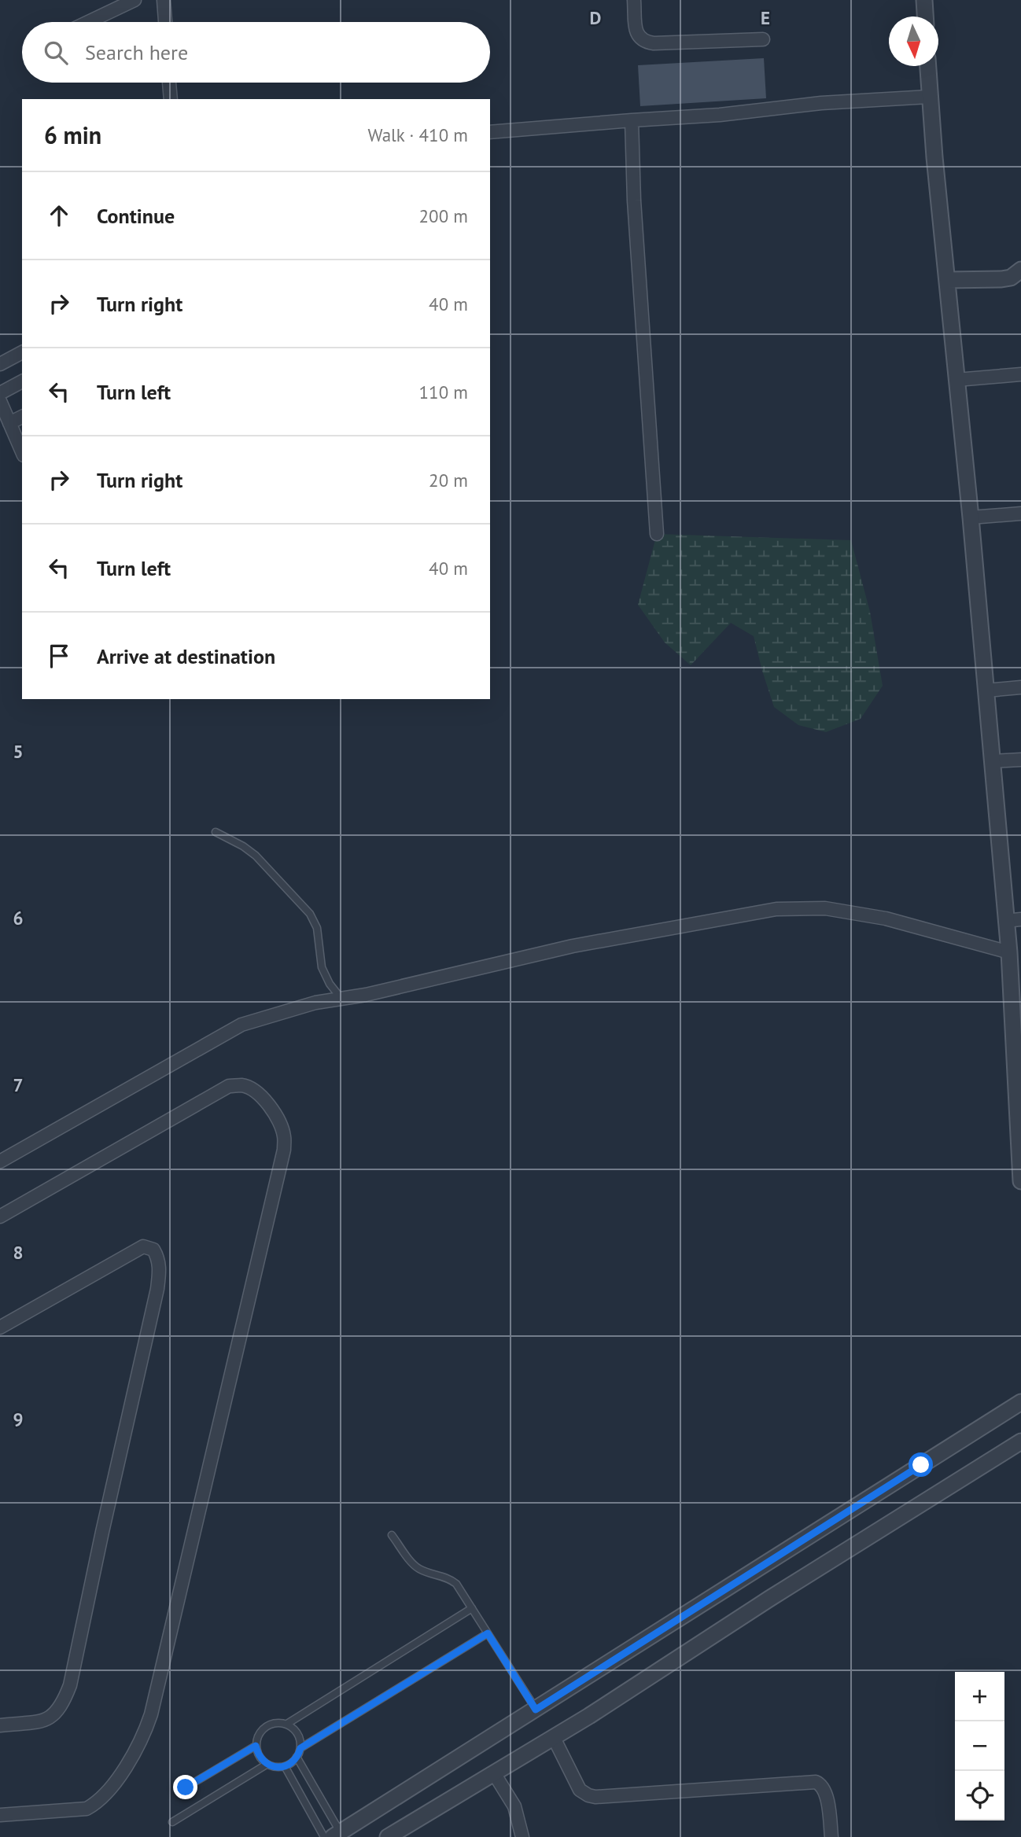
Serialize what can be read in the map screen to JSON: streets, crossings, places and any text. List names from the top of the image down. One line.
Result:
{"north":"bottom","page":{"search":"Search here","heading":["6 min","Walk · 410 m"],"list":[["Continue","200 m"],["Turn right","40 m"],["Turn left","110 m"],["Turn right","20 m"],["Turn left","40 m"],"Arrive at destination"],"map_buttons":["+","−"]},"grid":{"columns":["D","E"],"rows":["5","6","7","8","9"]}}
